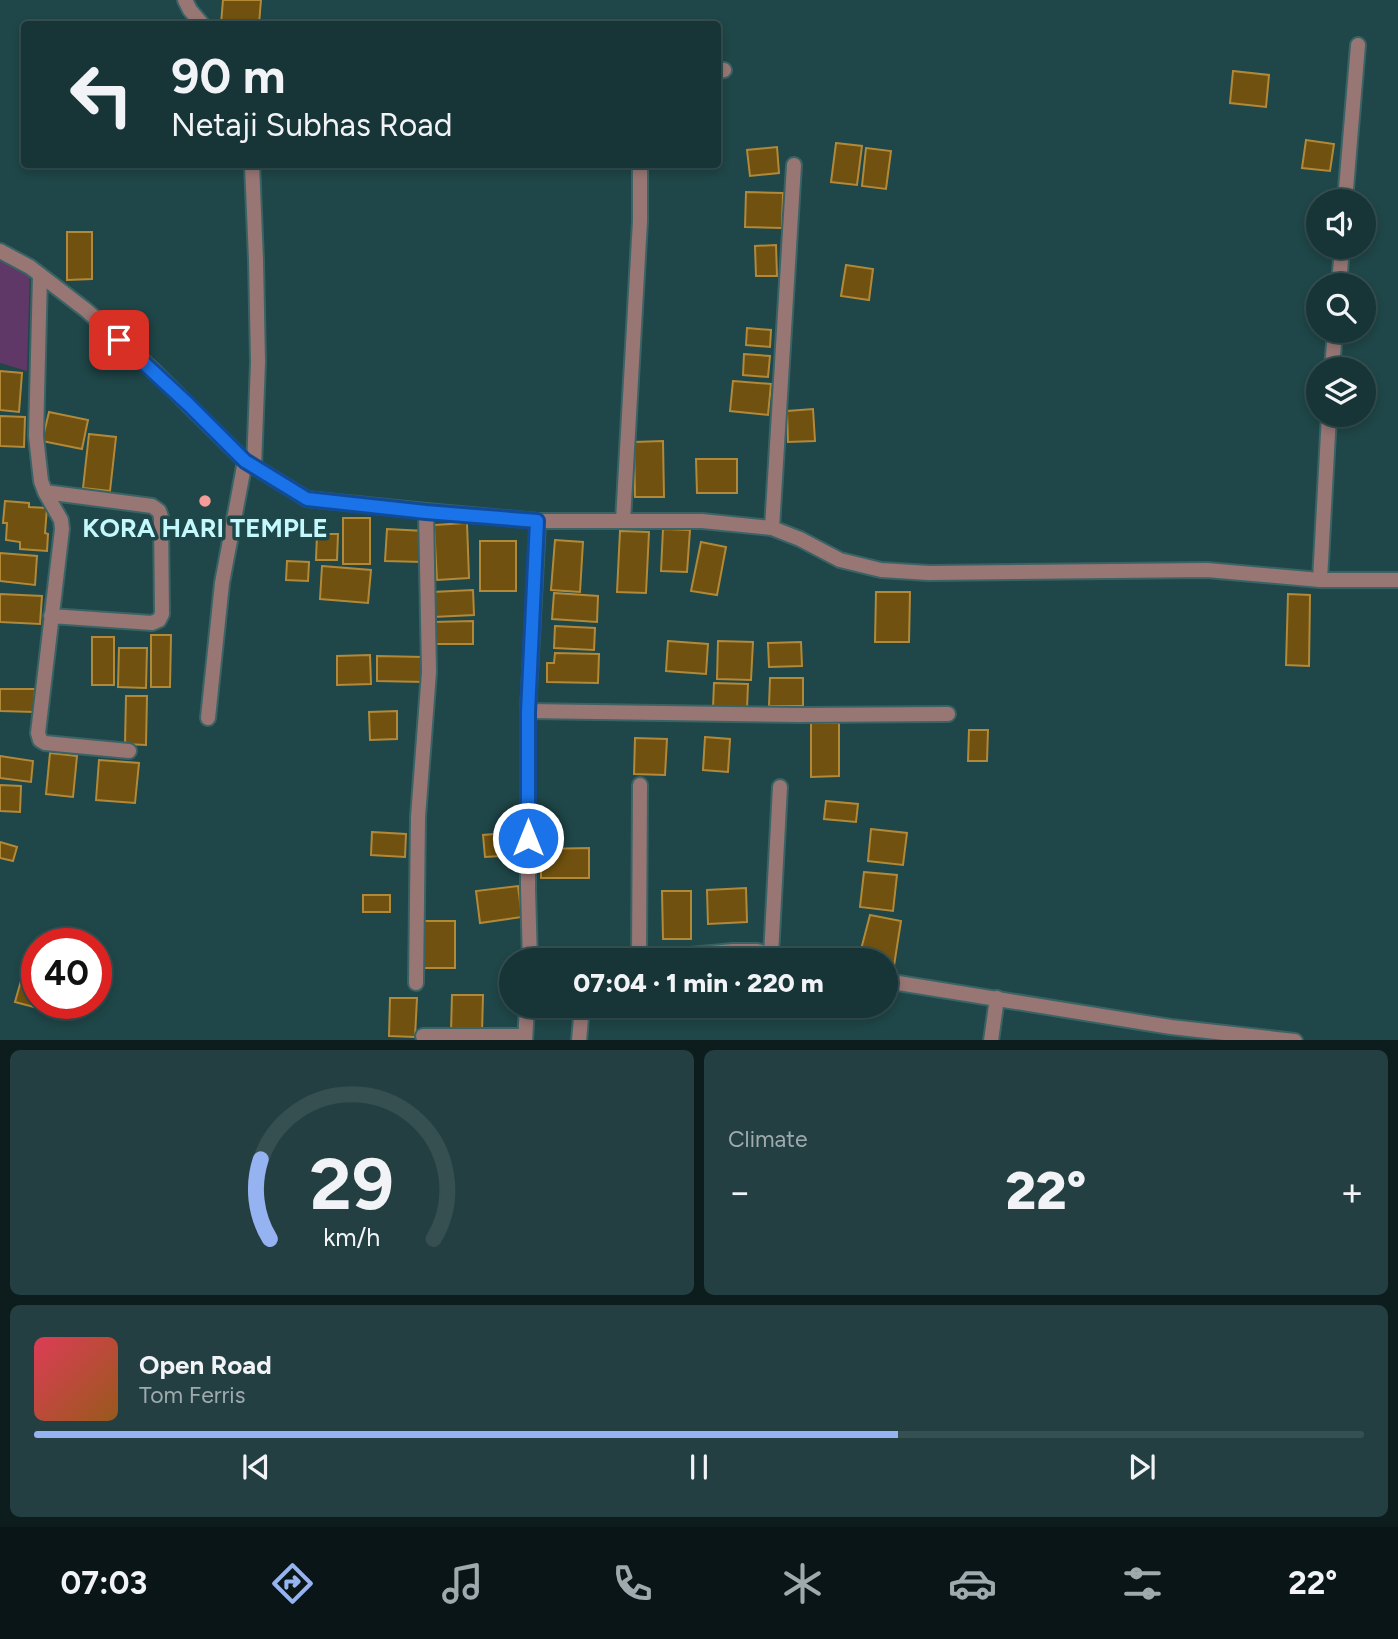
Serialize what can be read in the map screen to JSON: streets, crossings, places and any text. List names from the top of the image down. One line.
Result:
{"places":["KORA HARI TEMPLE"],"page":{"turn":["90 m","Netaji Subhas Road"],"limit":"40","trip":"07:04 · 1 min · 220 m","tile":"Climate","heat":["−","22°","+"],"song":["Open Road","Tom Ferris"],"tabs":["07:03","22°"],"gauge":["29","km/h"]}}
